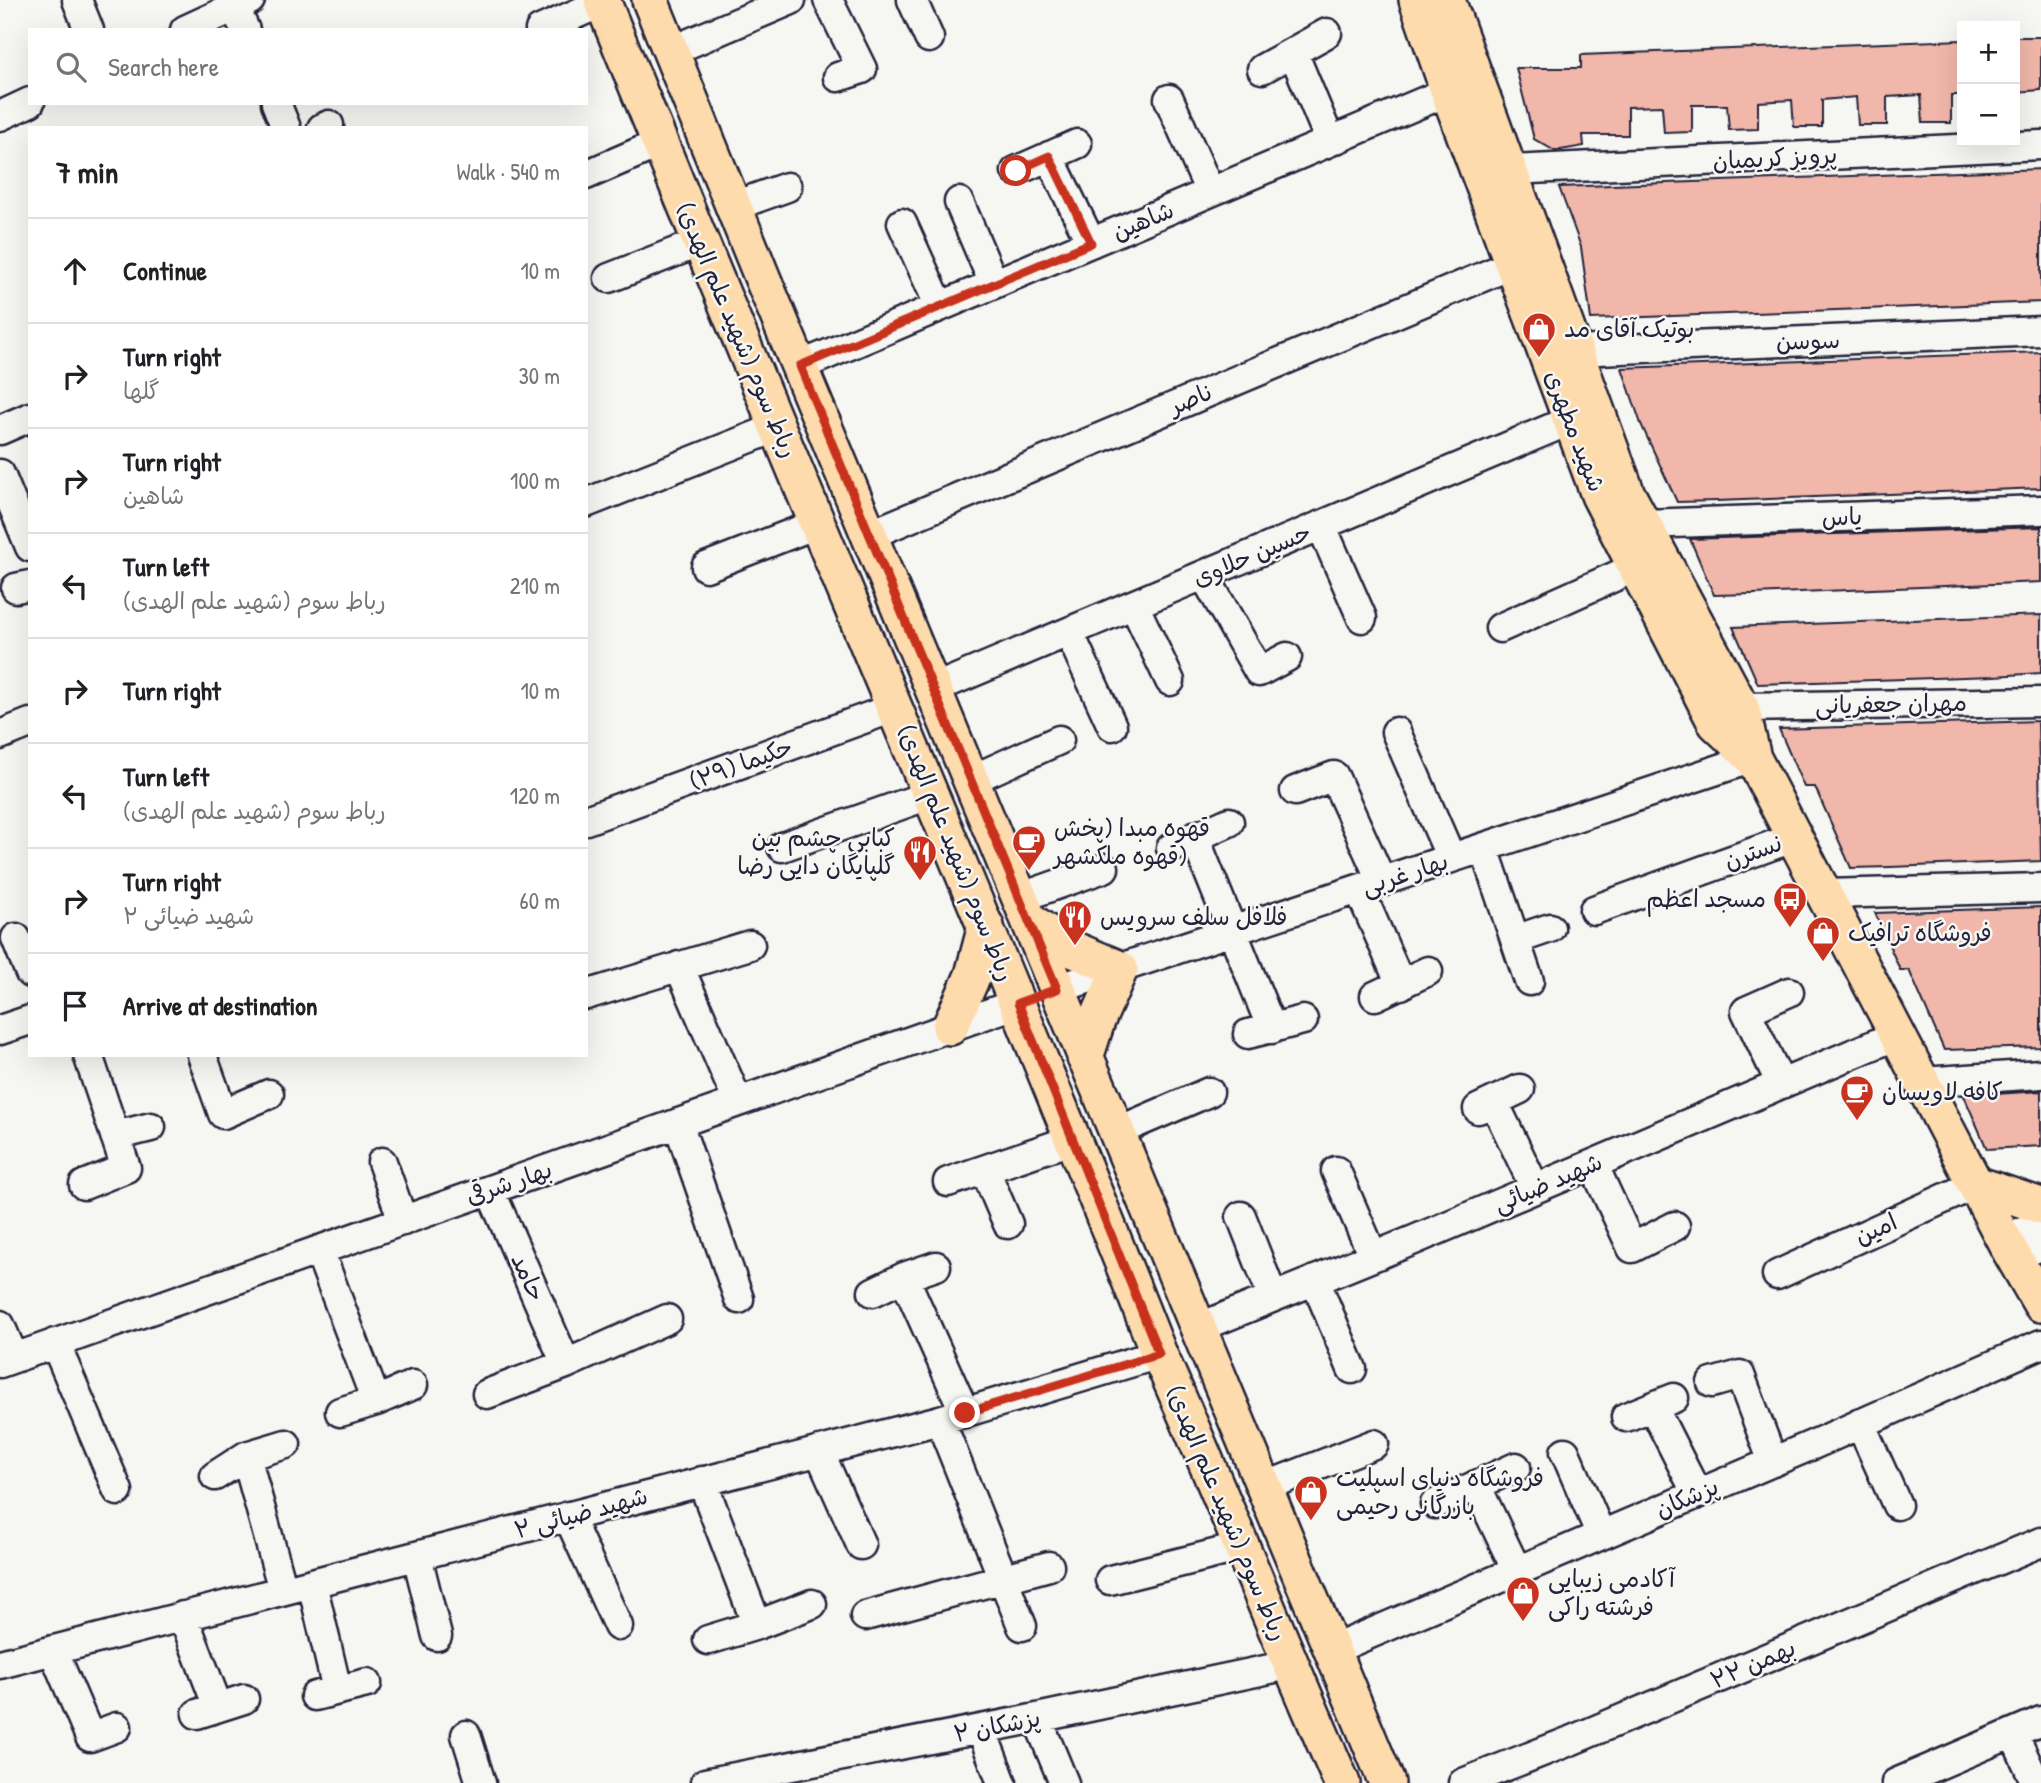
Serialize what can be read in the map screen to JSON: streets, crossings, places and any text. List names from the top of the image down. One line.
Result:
{"streets":{"main road":["رباط سوم (شهید علم الهدی)","شهید مطهری"],"street":["پرویز کریمیان","شاهین","سوسن","ناصر","یاس","حسین حلاوی","مهران جعفریانی","حکیما (۲۹)","نسترن","بهار غربی","بهار شرقی","شهید ضیائی","امین","حامد","پزشکان","شهید ضیائی ۲","۲۲ بهمن","پزشکان ۲"]},"crossings":[["پرویز کریمیان","شهید مطهری"],["شاهین","رباط سوم (شهید علم الهدی)"],["شاهین","شهید مطهری"],["رباط سوم (شهید علم الهدی)","ناصر"],["رباط سوم (شهید علم الهدی)","حسین حلاوی"],["رباط سوم (شهید علم الهدی)","حکیما (۲۹)"],["رباط سوم (شهید علم الهدی)","بهار غربی"],["رباط سوم (شهید علم الهدی)","بهار شرقی"],["رباط سوم (شهید علم الهدی)","شهید ضیائی"],["رباط سوم (شهید علم الهدی)","پزشکان"],["رباط سوم (شهید علم الهدی)","شهید ضیائی ۲"],["رباط سوم (شهید علم الهدی)","پزشکان ۲"],["سوسن","شهید مطهری"],["ناصر","شهید مطهری"],["شهید مطهری","یاس"],["شهید مطهری","حسین حلاوی"],["شهید مطهری","مهران جعفریانی"],["شهید مطهری","نسترن"],["شهید مطهری","بهار غربی"],["شهید مطهری","شهید ضیائی"],["شهید مطهری","امین"],["بهار شرقی","حامد"]],"places":{"shop":["بوتیک آقای مد","فروشگاه ترافیک","فروشگاه دنیای اسپلیت بازرگانی رحیمی","آکادمی زیبایی فرشته راکی"],"cafe":["قهوه مبدا (پخش قهوه ملکشهر)","کافه لاویسان"],"restaurant":["کبابی چشم بین گلپایگان دایی رضا","فلافل سلف سرویس"],"bus stop":["مسجد اعظم"]},"page":{"map_buttons":["+","−"],"search":"Search here","heading":["7 min","Walk · 540 m"],"list":[["Continue","10 m"],["Turn right","گلها","30 m"],["Turn right","شاهین","100 m"],["Turn left","رباط سوم (شهید علم الهدی)","210 m"],["Turn right","10 m"],["Turn left","رباط سوم (شهید علم الهدی)","120 m"],["Turn right","شهید ضیائی ۲","60 m"],"Arrive at destination"]}}
